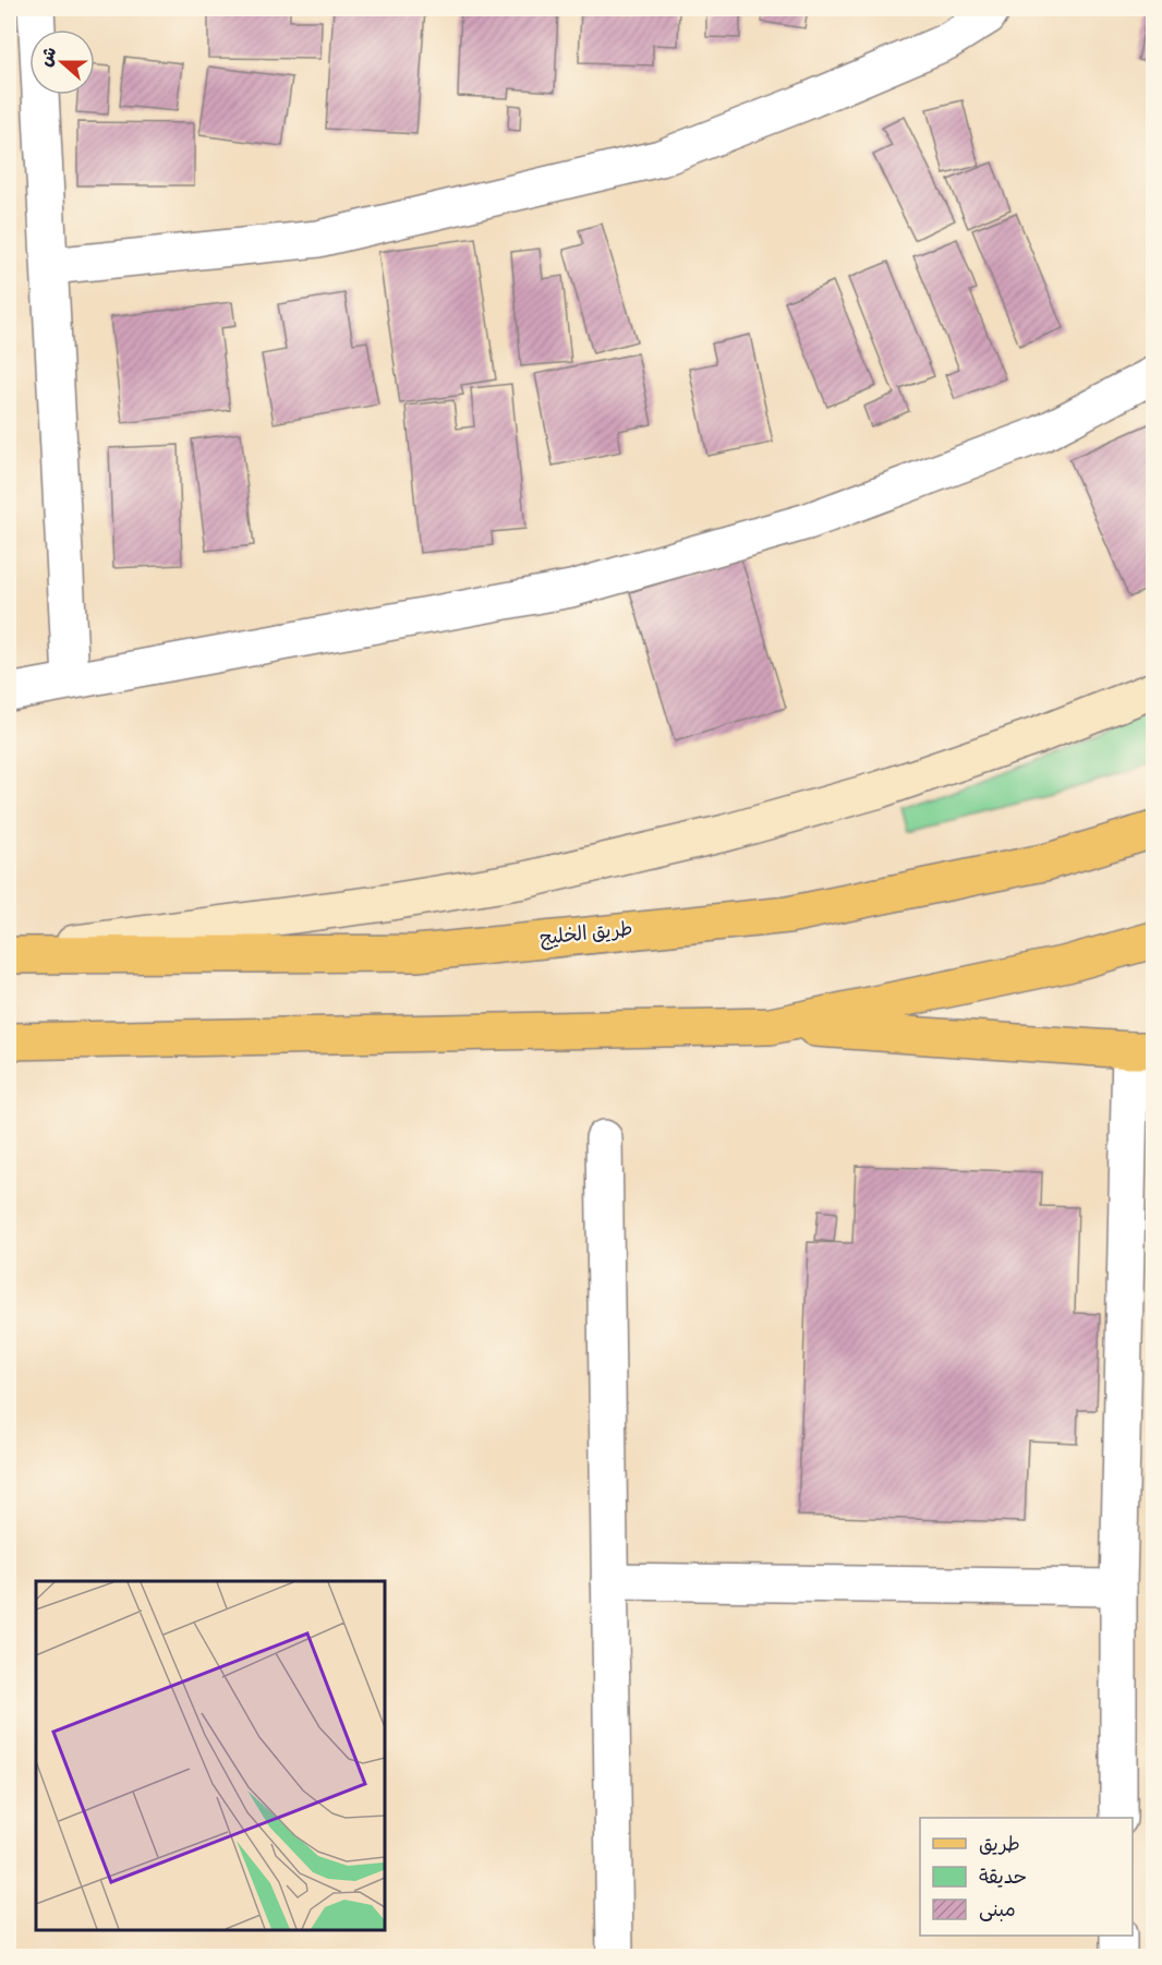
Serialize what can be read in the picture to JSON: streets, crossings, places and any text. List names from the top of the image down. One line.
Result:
{"streets":{"main road":["طريق الخليج"]},"legend":["طريق","حديقة","مبنى"],"north":"left"}
